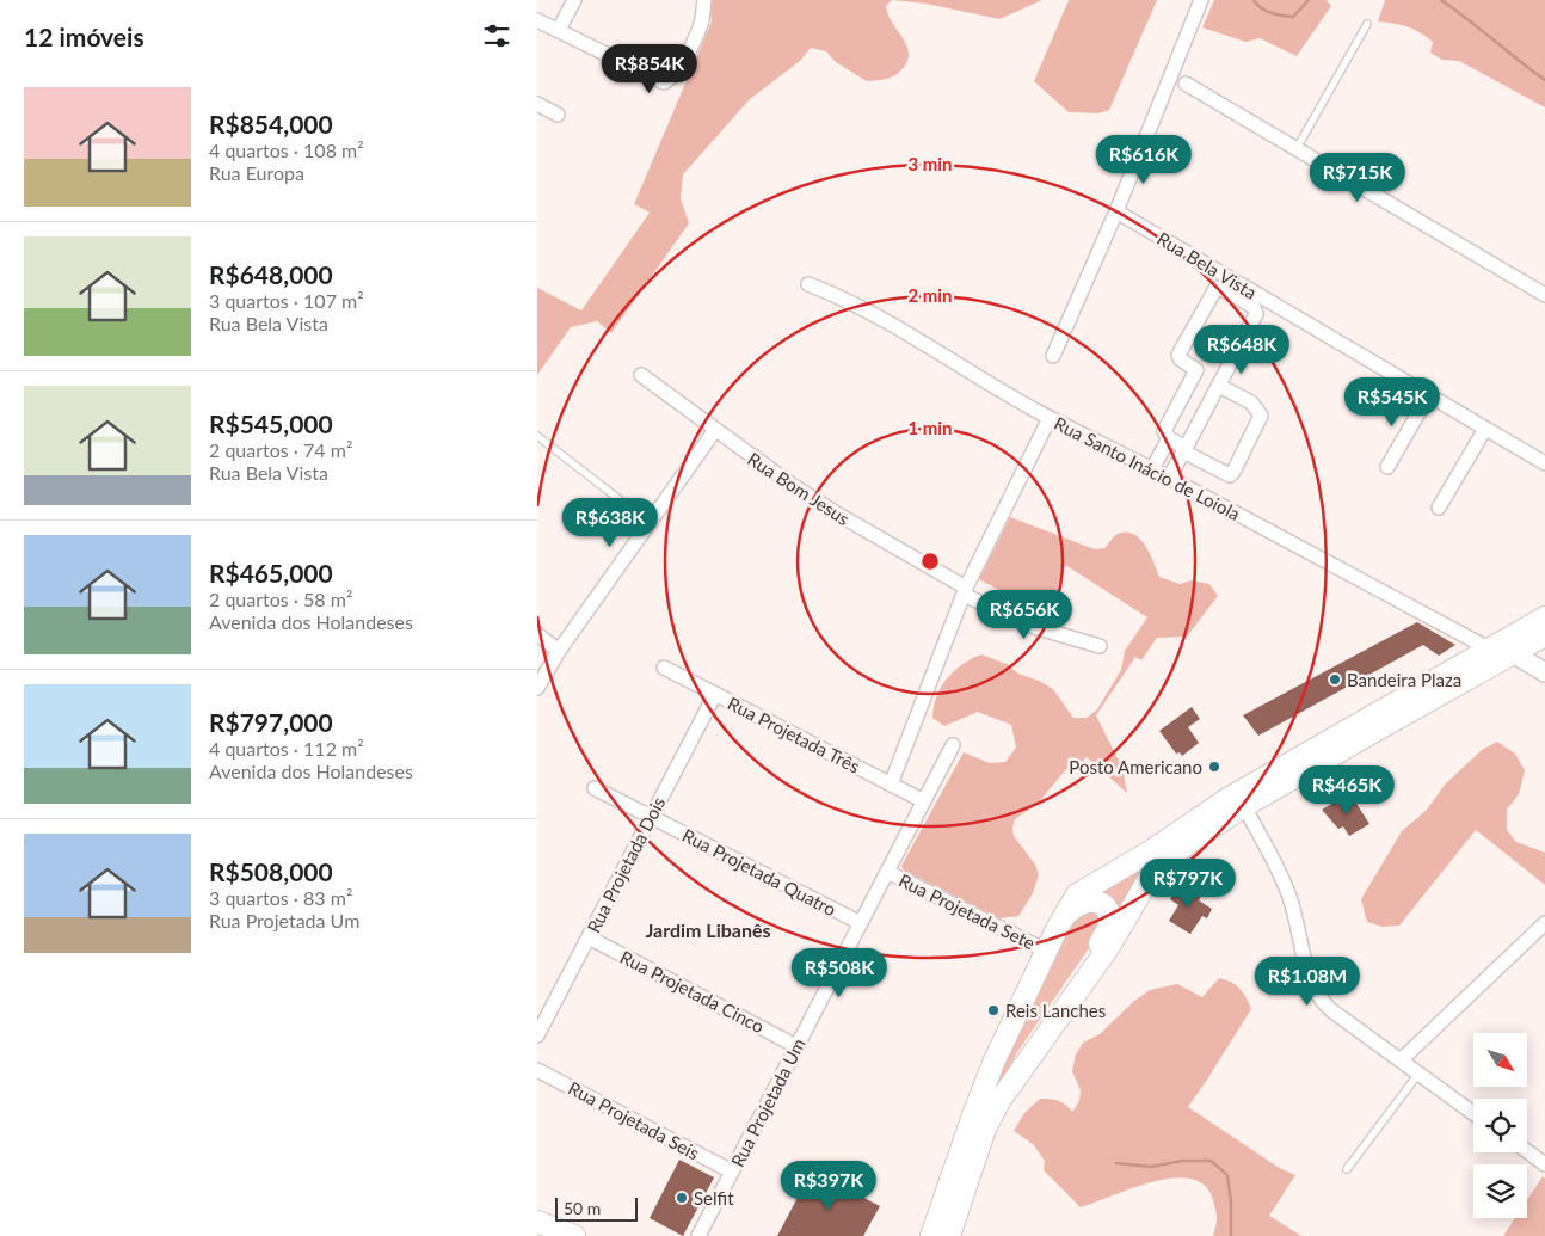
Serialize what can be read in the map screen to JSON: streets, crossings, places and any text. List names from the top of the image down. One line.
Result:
{"streets":{"street":["Rua Bela Vista","Rua Santo Inácio de Loiola","Rua Bom Jesus","Rua Projetada Três","Rua Projetada Dois","Rua Projetada Quatro","Rua Projetada Sete","Rua Projetada Cinco","Rua Projetada Um","Rua Projetada Seis"]},"crossings":[["Rua Projetada Três","Rua Projetada Dois"],["Rua Projetada Três","Rua Projetada Um"],["Rua Projetada Dois","Rua Projetada Quatro"],["Rua Projetada Dois","Rua Projetada Cinco"],["Rua Projetada Quatro","Rua Projetada Um"],["Rua Projetada Sete","Rua Projetada Um"],["Rua Projetada Cinco","Rua Projetada Um"],["Rua Projetada Um","Rua Projetada Seis"]],"districts":["Jardim Libanês"],"places":["Bandeira Plaza","Posto Americano","Reis Lanches","Selfit"],"scale_bar":"50 m","north":"bottom right","page":{"heading":"12 imóveis","price":["R$854K","R$616K","R$715K","R$648K","R$545K","R$638K","R$656K","R$465K","R$797K","R$508K","R$1.08M","R$397K"],"list":[{"name":"R$854,000","note":"4 quartos · 108 m² · Rua Europa"},{"name":"R$648,000","note":"3 quartos · 107 m² · Rua Bela Vista"},{"name":"R$545,000","note":"2 quartos · 74 m² · Rua Bela Vista"},{"name":"R$465,000","note":"2 quartos · 58 m² · Avenida dos Holandeses"},{"name":"R$797,000","note":"4 quartos · 112 m² · Avenida dos Holandeses"},{"name":"R$508,000","note":"3 quartos · 83 m² · Rua Projetada Um"}],"scale":"50 m"},"rings":["3 min","2 min","1 min"]}
